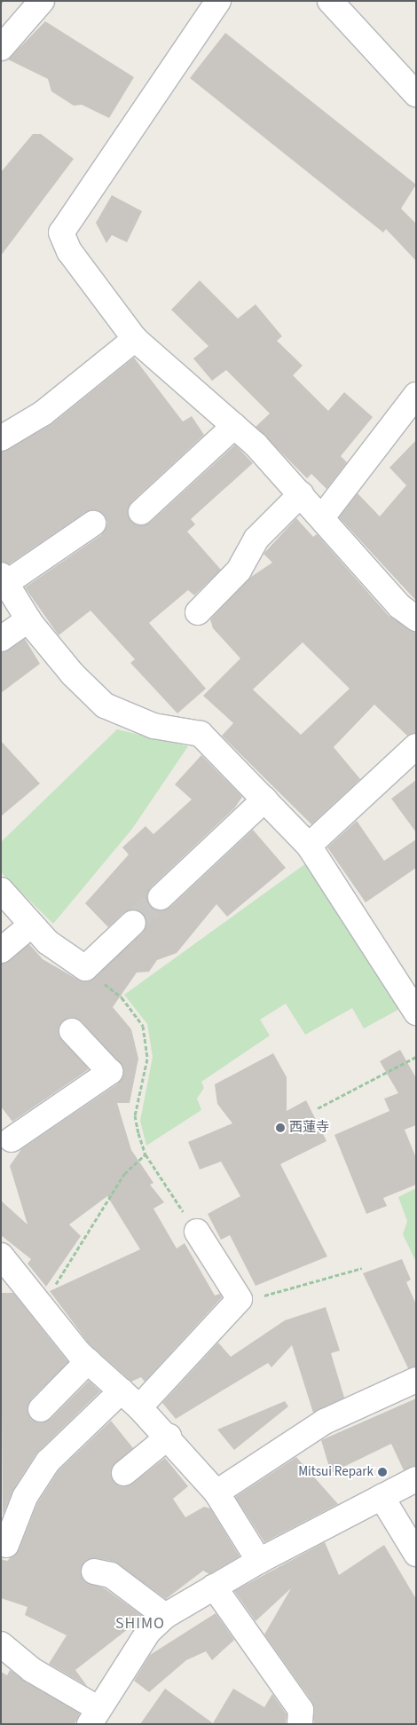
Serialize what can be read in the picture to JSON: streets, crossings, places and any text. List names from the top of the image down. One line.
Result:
{"districts":["SHIMO"],"places":["西蓮寺","Mitsui Repark"]}
